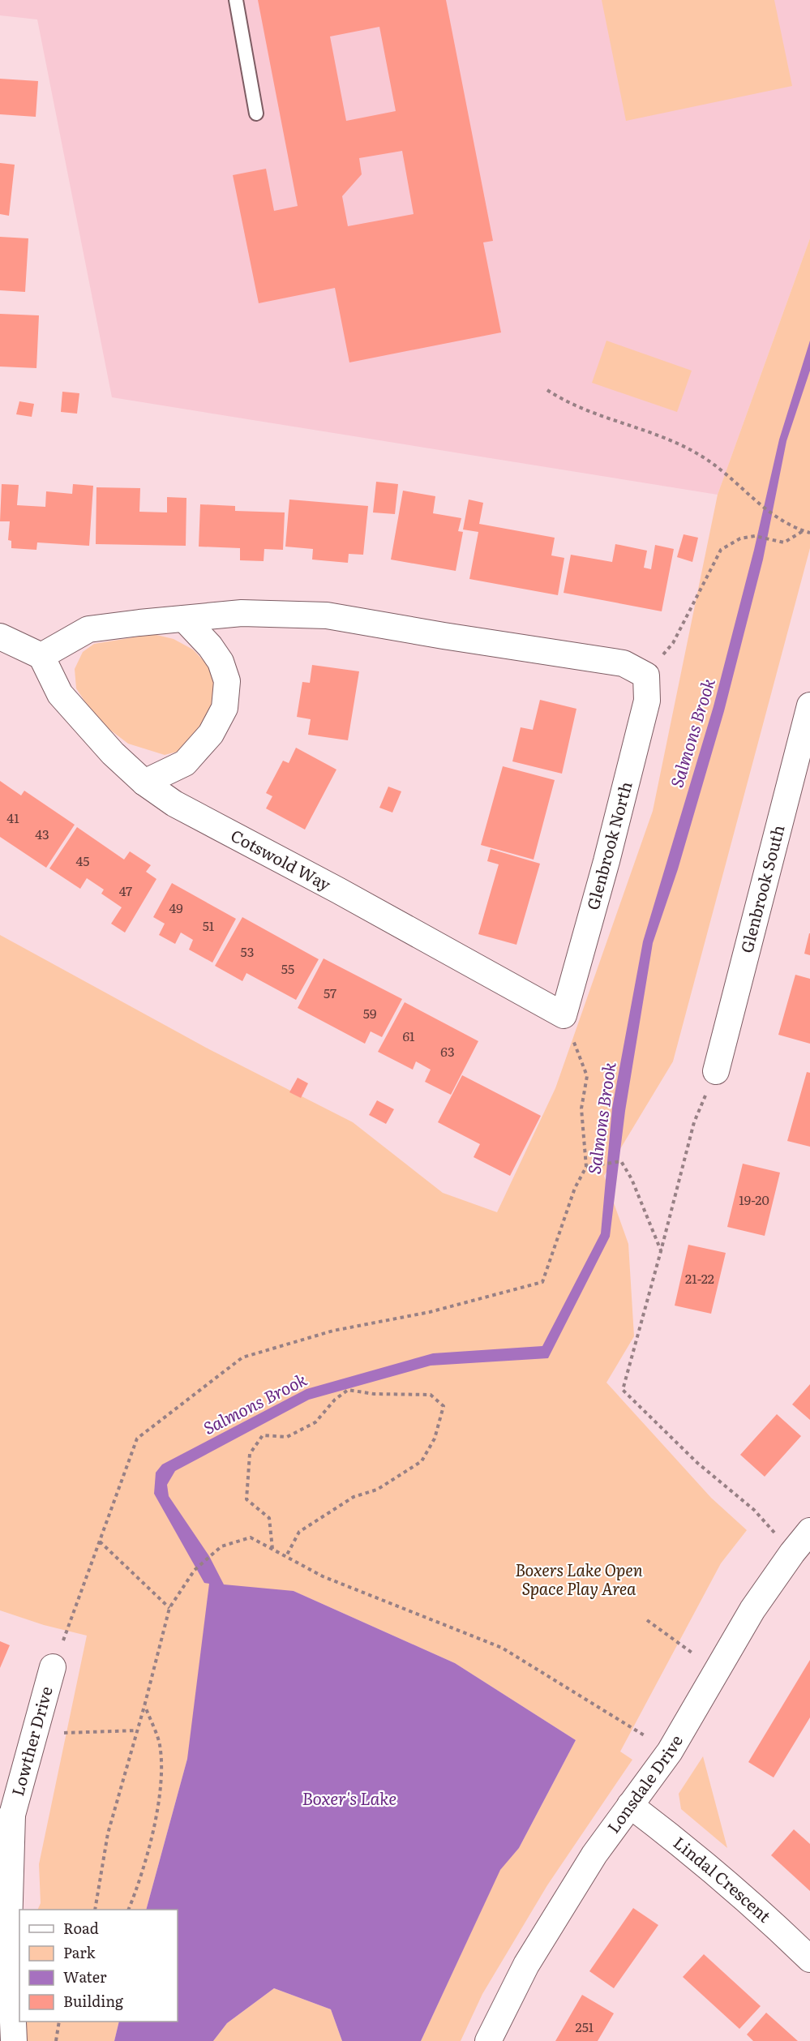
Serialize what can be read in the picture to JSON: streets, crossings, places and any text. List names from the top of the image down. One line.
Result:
{"streets":{"street":["Glenbrook North","Cotswold Way","Glenbrook South","Lowther Drive","Lonsdale Drive","Lindal Crescent"]},"crossings":[["Glenbrook North","Cotswold Way"],["Lonsdale Drive","Lindal Crescent"]],"water":["Salmons Brook","Boxer's Lake"],"parks":["Boxers Lake Open Space Play Area"],"house_numbers":["41","43","45","47","49","51","53","55","57","59","61","63","19-20","21-22","251"],"legend":["Road","Park","Water","Building"]}
